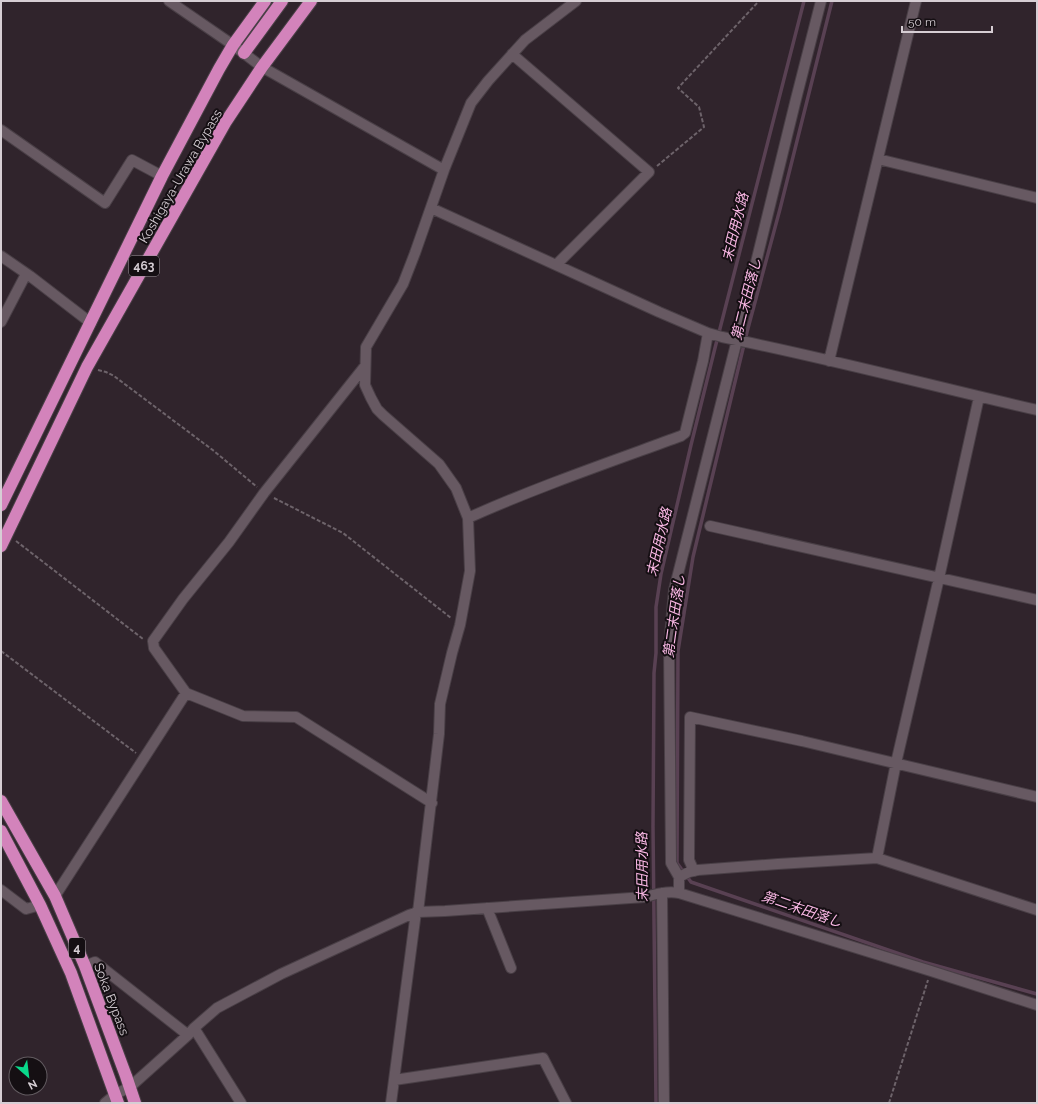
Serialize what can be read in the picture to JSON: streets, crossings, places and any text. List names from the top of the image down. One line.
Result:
{"streets":{"highway":["Koshigaya-Urawa Bypass","463","4","Soka Bypass"]},"water":["末田用水路","第二末田落し"],"scale_bar":"50 m","north":"bottom right"}
